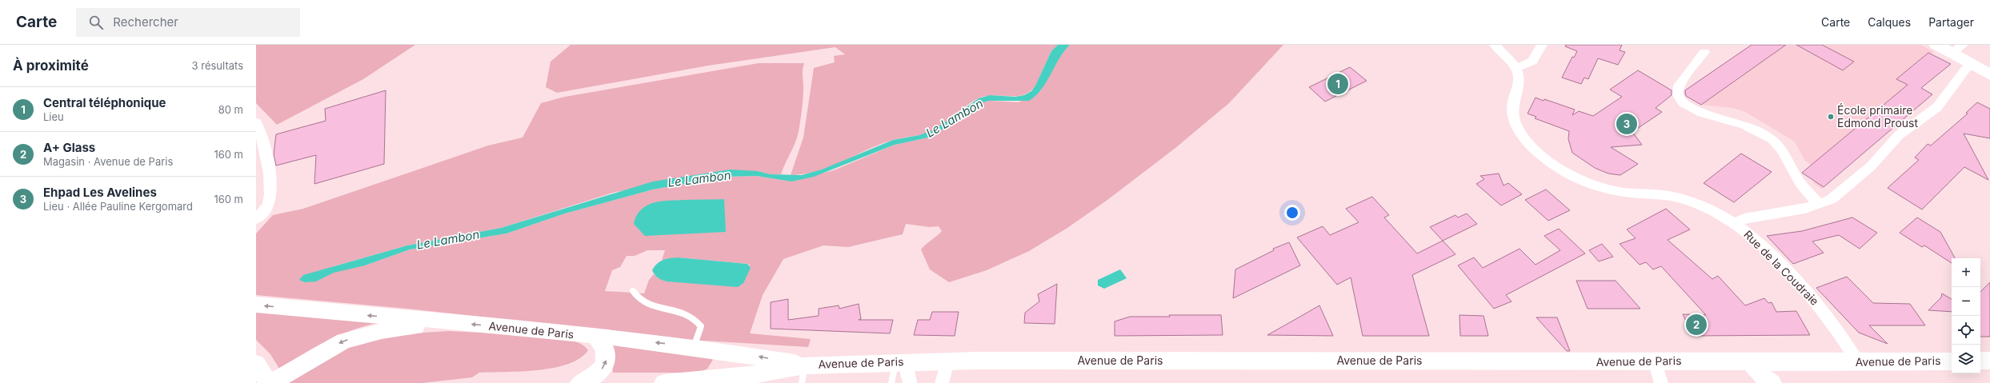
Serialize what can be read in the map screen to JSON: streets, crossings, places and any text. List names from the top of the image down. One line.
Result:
{"streets":{"main road":["Avenue de Paris"],"street":["Rue de la Coudraie"]},"crossings":[["Rue de la Coudraie","Avenue de Paris"]],"water":["Le Lambon"],"places":["École primaire Edmond Proust"],"page":{"header":"Carte","search":"Rechercher","nav":["Carte","Calques","Partager"],"heading":["À proximité","3 résultats"],"pins":["1","3","2"],"list":[{"mark":"1","name":"Central téléphonique","note":"Lieu","value":"80 m"},{"mark":"2","name":"A+ Glass","note":"Magasin · Avenue de Paris","value":"160 m"},{"mark":"3","name":"Ehpad Les Avelines","note":"Lieu · Allée Pauline Kergomard","value":"160 m"}],"map_buttons":["+","−"]}}
